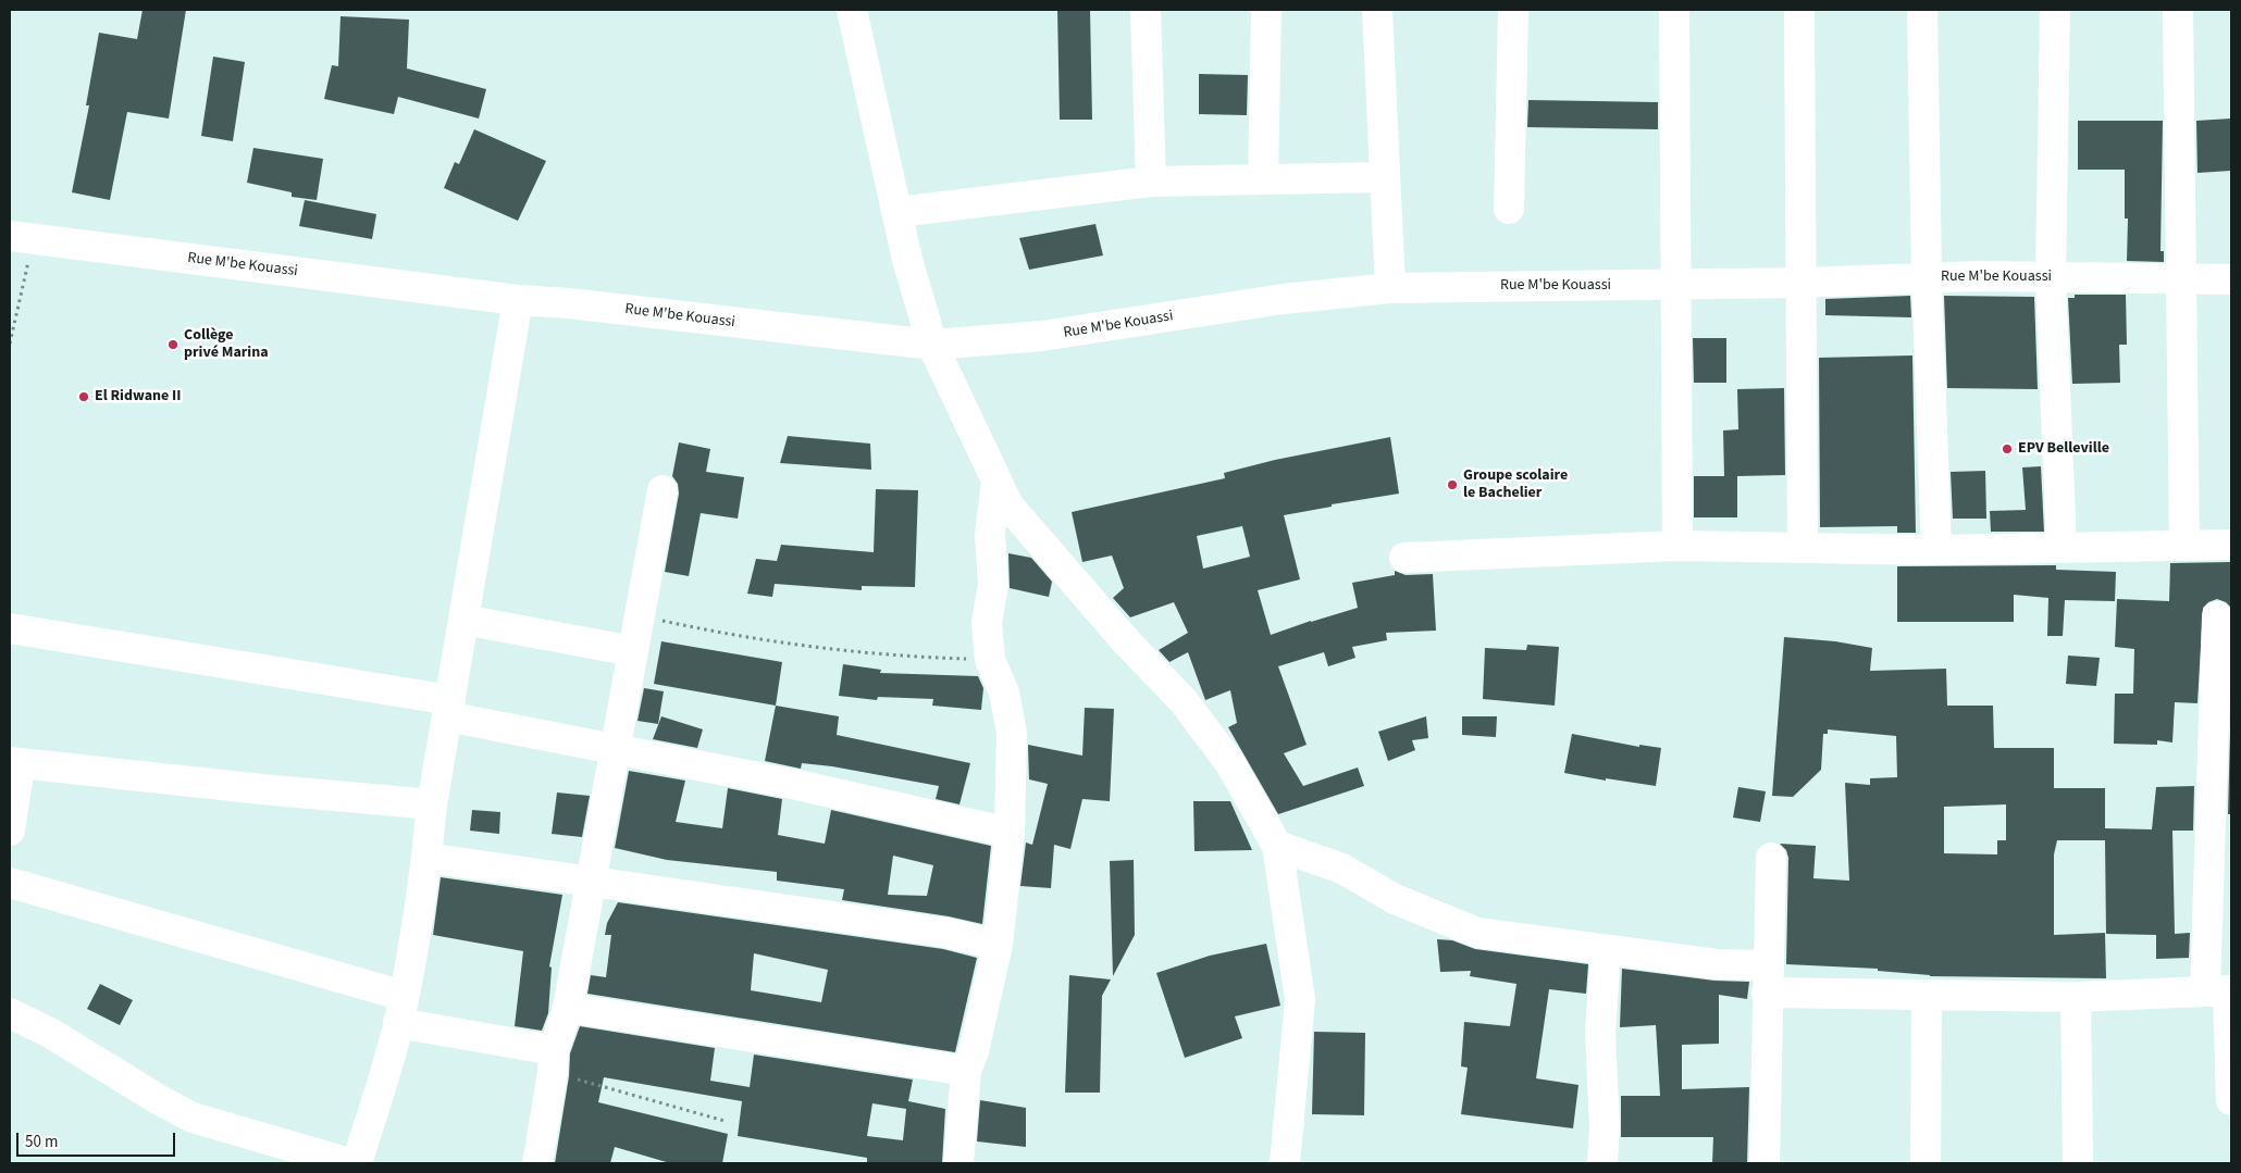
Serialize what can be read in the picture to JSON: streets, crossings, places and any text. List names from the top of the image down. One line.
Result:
{"streets":{"street":["Rue M'be Kouassi"]},"places":["Collège privé Marina","El Ridwane II","EPV Belleville","Groupe scolaire le Bachelier"],"scale_bar":"50 m"}
